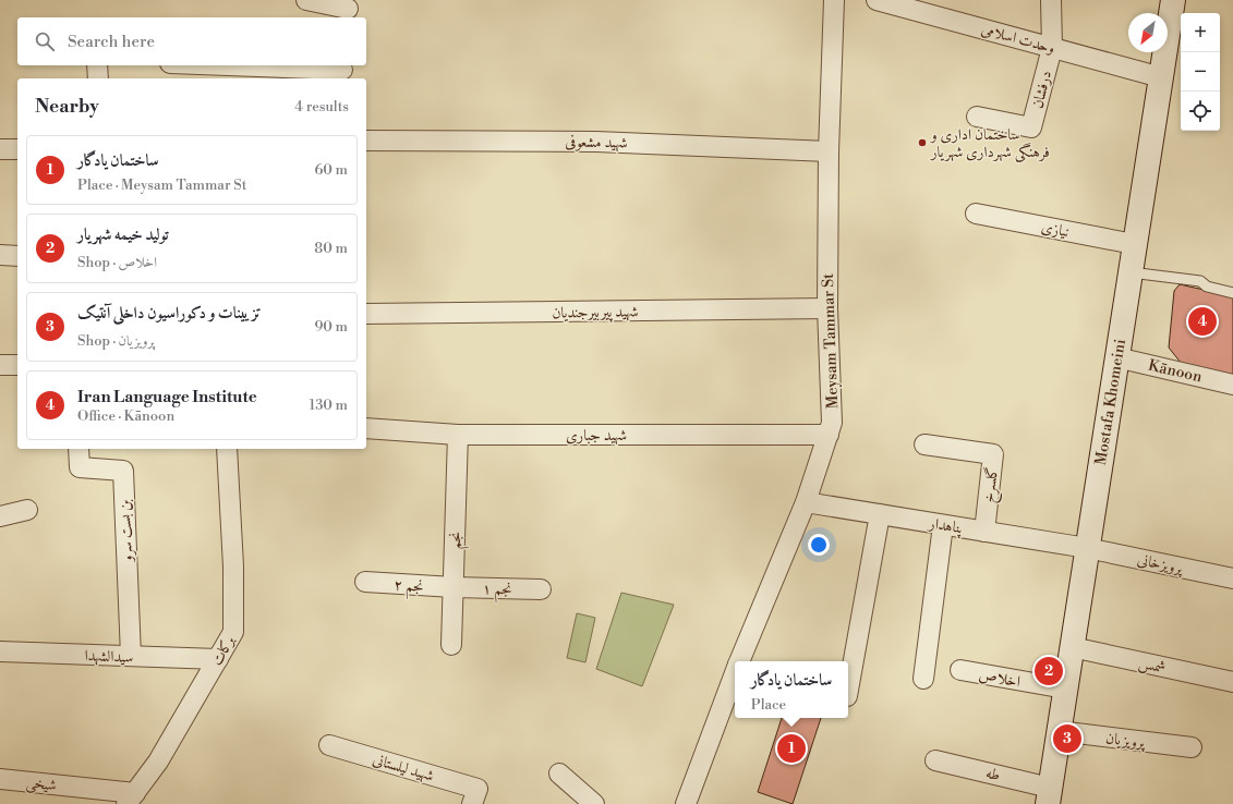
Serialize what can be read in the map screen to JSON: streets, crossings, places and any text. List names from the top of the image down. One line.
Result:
{"streets":{"main road":["Mostafa Khomeini"],"street":["وحدت اسلامی","درفشان","شهید مشعوفی","نیازی","شهید پیربیرجندیان","Meysam Tammar St","Kānoon","شهید جباری","گلسرخ","پناهدار","بن بست سرو","نجم","پرویزخانی","نجم ۲","نجم ۱","برکات","سیدالشهدا","شمس","اخلاص","پرویزیان","شهید لیلستانی","طه","شیخی"]},"crossings":[["وحدت اسلامی","درفشان"],["وحدت اسلامی","Mostafa Khomeini"],["شهید مشعوفی","Meysam Tammar St"],["نیازی","Mostafa Khomeini"],["شهید پیربیرجندیان","Meysam Tammar St"],["Meysam Tammar St","شهید جباری"],["Meysam Tammar St","پناهدار"],["Kānoon","Mostafa Khomeini"],["Mostafa Khomeini","پناهدار"],["Mostafa Khomeini","پرویزخانی"],["Mostafa Khomeini","شمس"],["Mostafa Khomeini","اخلاص"],["Mostafa Khomeini","پرویزیان"],["Mostafa Khomeini","طه"],["شهید جباری","نجم"],["گلسرخ","پناهدار"],["پناهدار","پرویزخانی"],["بن بست سرو","سیدالشهدا"],["نجم","نجم ۲"],["نجم","نجم ۱"],["نجم ۲","نجم ۱"],["برکات","سیدالشهدا"],["برکات","شیخی"]],"places":["ساختمان اداری و فرهنگی شهرداری شهریار"],"north":"bottom left","page":{"map_buttons":["+","−"],"search":"Search here","heading":["Nearby","4 results"],"list":[{"mark":"1","name":"ساختمان یادگار","note":"Place · Meysam Tammar St","value":"60 m"},{"mark":"2","name":"تولید خیمه شهریار","note":"Shop · اخلاص","value":"80 m"},{"mark":"3","name":"تزیینات و دکوراسیون داخلی آنتیک","note":"Shop · پرویزیان","value":"90 m"},{"mark":"4","name":"Iran Language Institute","note":"Office · Kānoon","value":"130 m"}],"pins":["4","2","3","1"],"popup":["ساختمان یادگار","Place"]}}
